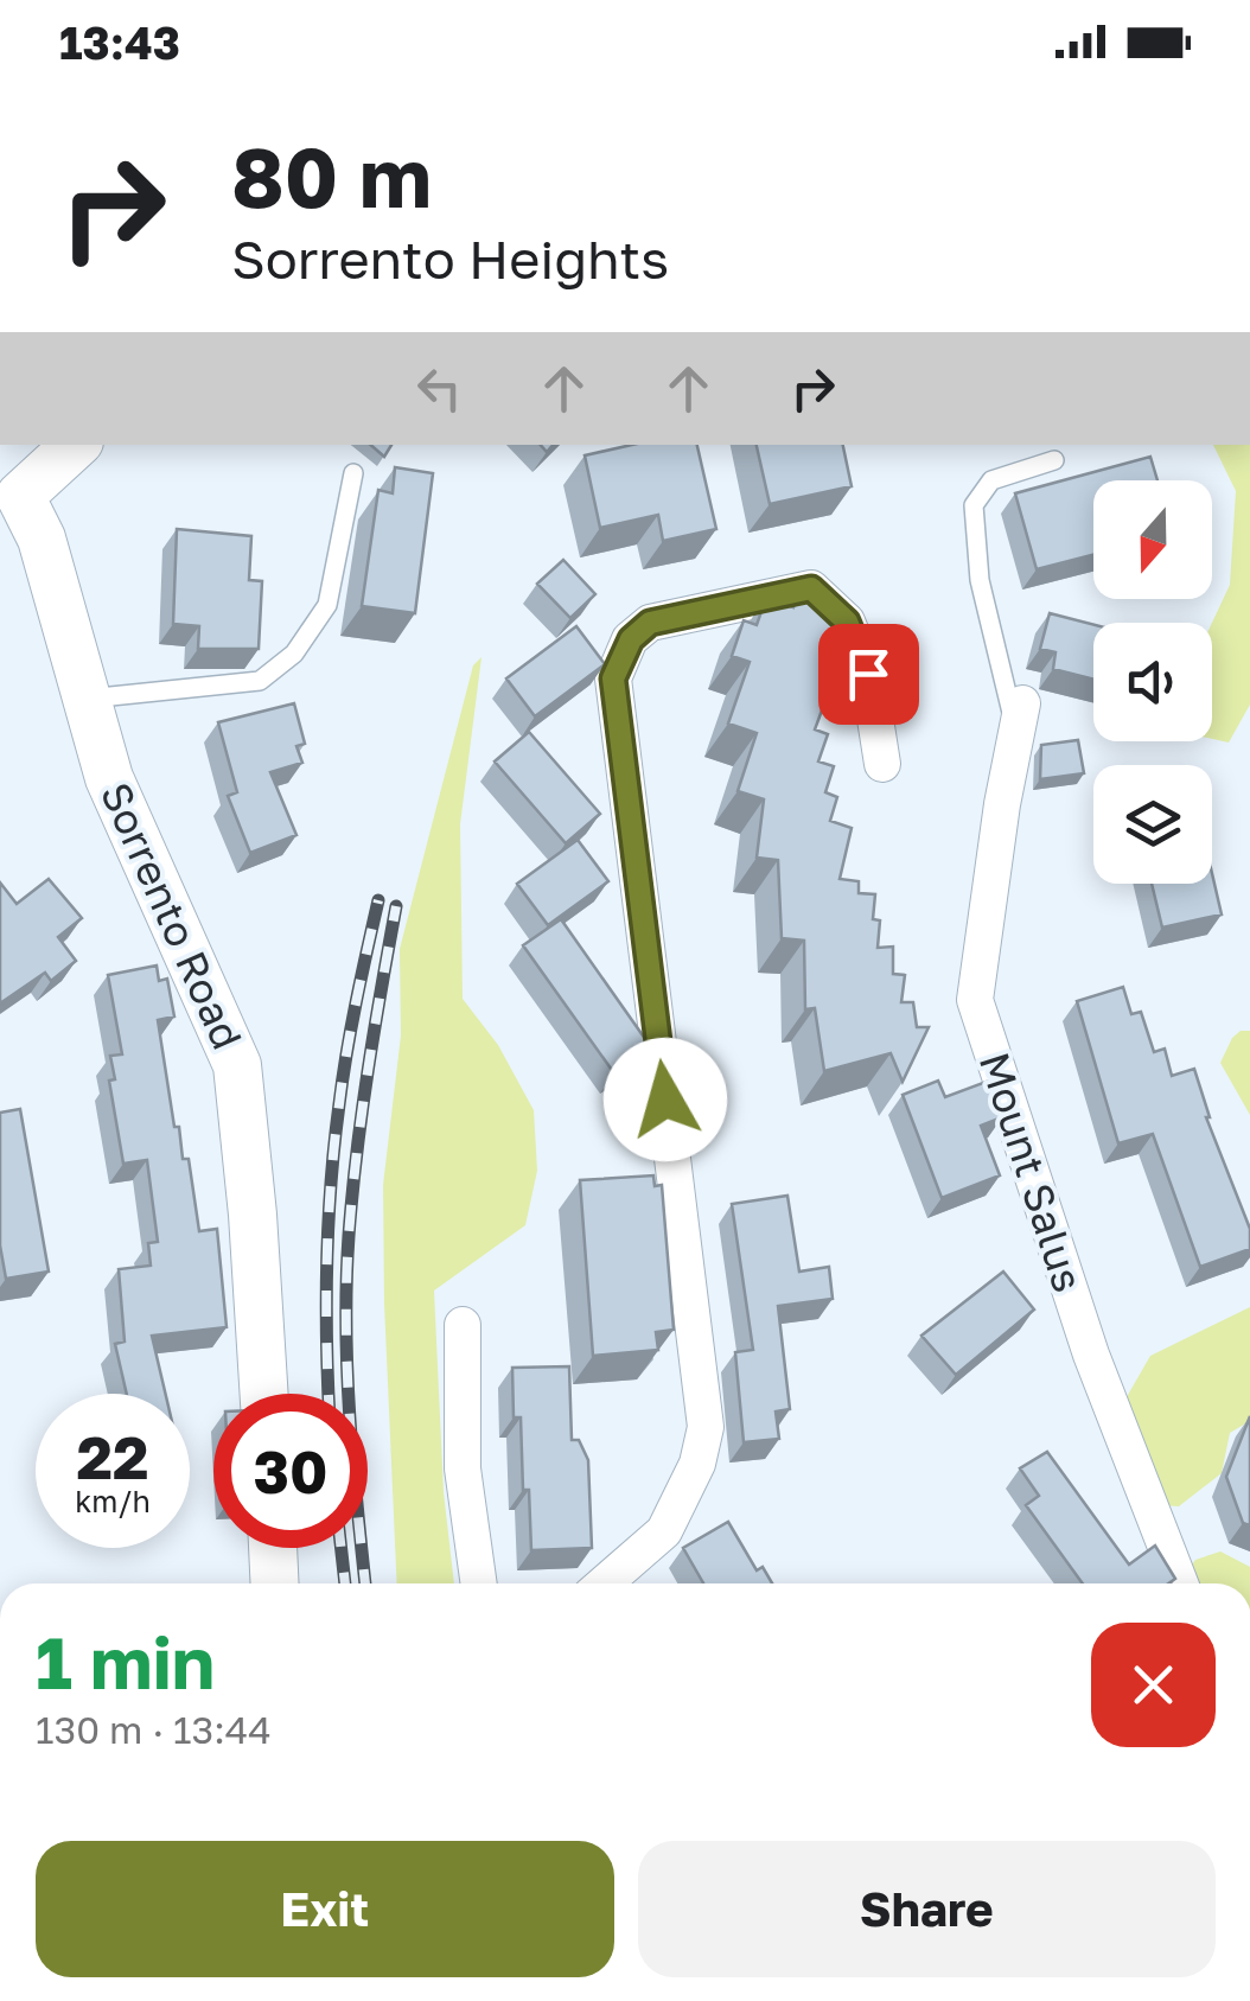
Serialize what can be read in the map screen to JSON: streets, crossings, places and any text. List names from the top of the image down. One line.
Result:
{"streets":{"main road":["Sorrento Road"],"street":["Mount Salus"]},"north":"bottom","page":{"status":"13:43","turn":["80 m","Sorrento Heights"],"speed":"22 km/h","limit":"30","heading":["1 min","130 m · 13:44"],"buttons":["Exit","Share"]}}
